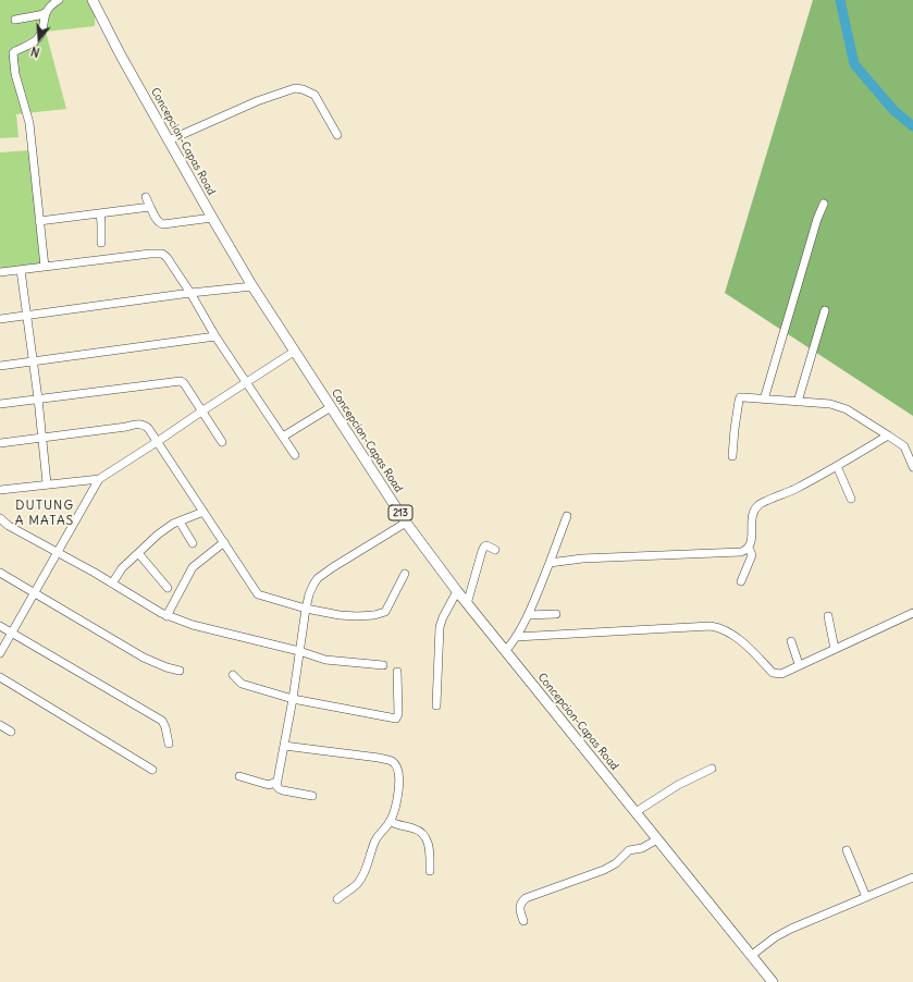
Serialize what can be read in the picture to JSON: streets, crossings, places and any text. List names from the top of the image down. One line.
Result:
{"streets":{"main road":["Concepcion-Capas Road","213"]},"districts":["DUTUNG A MATAS"],"north":"bottom"}
